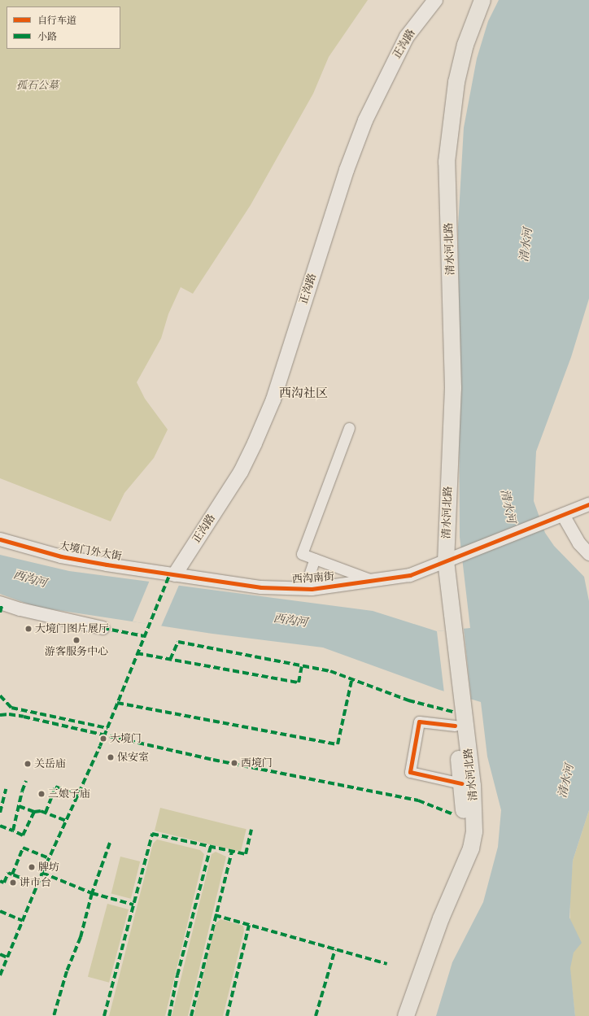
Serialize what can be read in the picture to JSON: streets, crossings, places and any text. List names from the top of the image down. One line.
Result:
{"streets":{"main road":["正沟路","清水河北路"],"street":["大境门外大街","西沟南街"]},"crossings":[["正沟路","大境门外大街"],["正沟路","西沟南街"],["清水河北路","西沟南街"],["大境门外大街","西沟南街"]],"districts":["西沟社区"],"water":["清水河","西沟河"],"parks":["孤石公墓"],"places":["大境门图片展厅","游客服务中心","大境门","保安室","西境门","关岳庙","三娘子庙","牌坊","讲市台"],"legend":["自行车道","小路"]}
